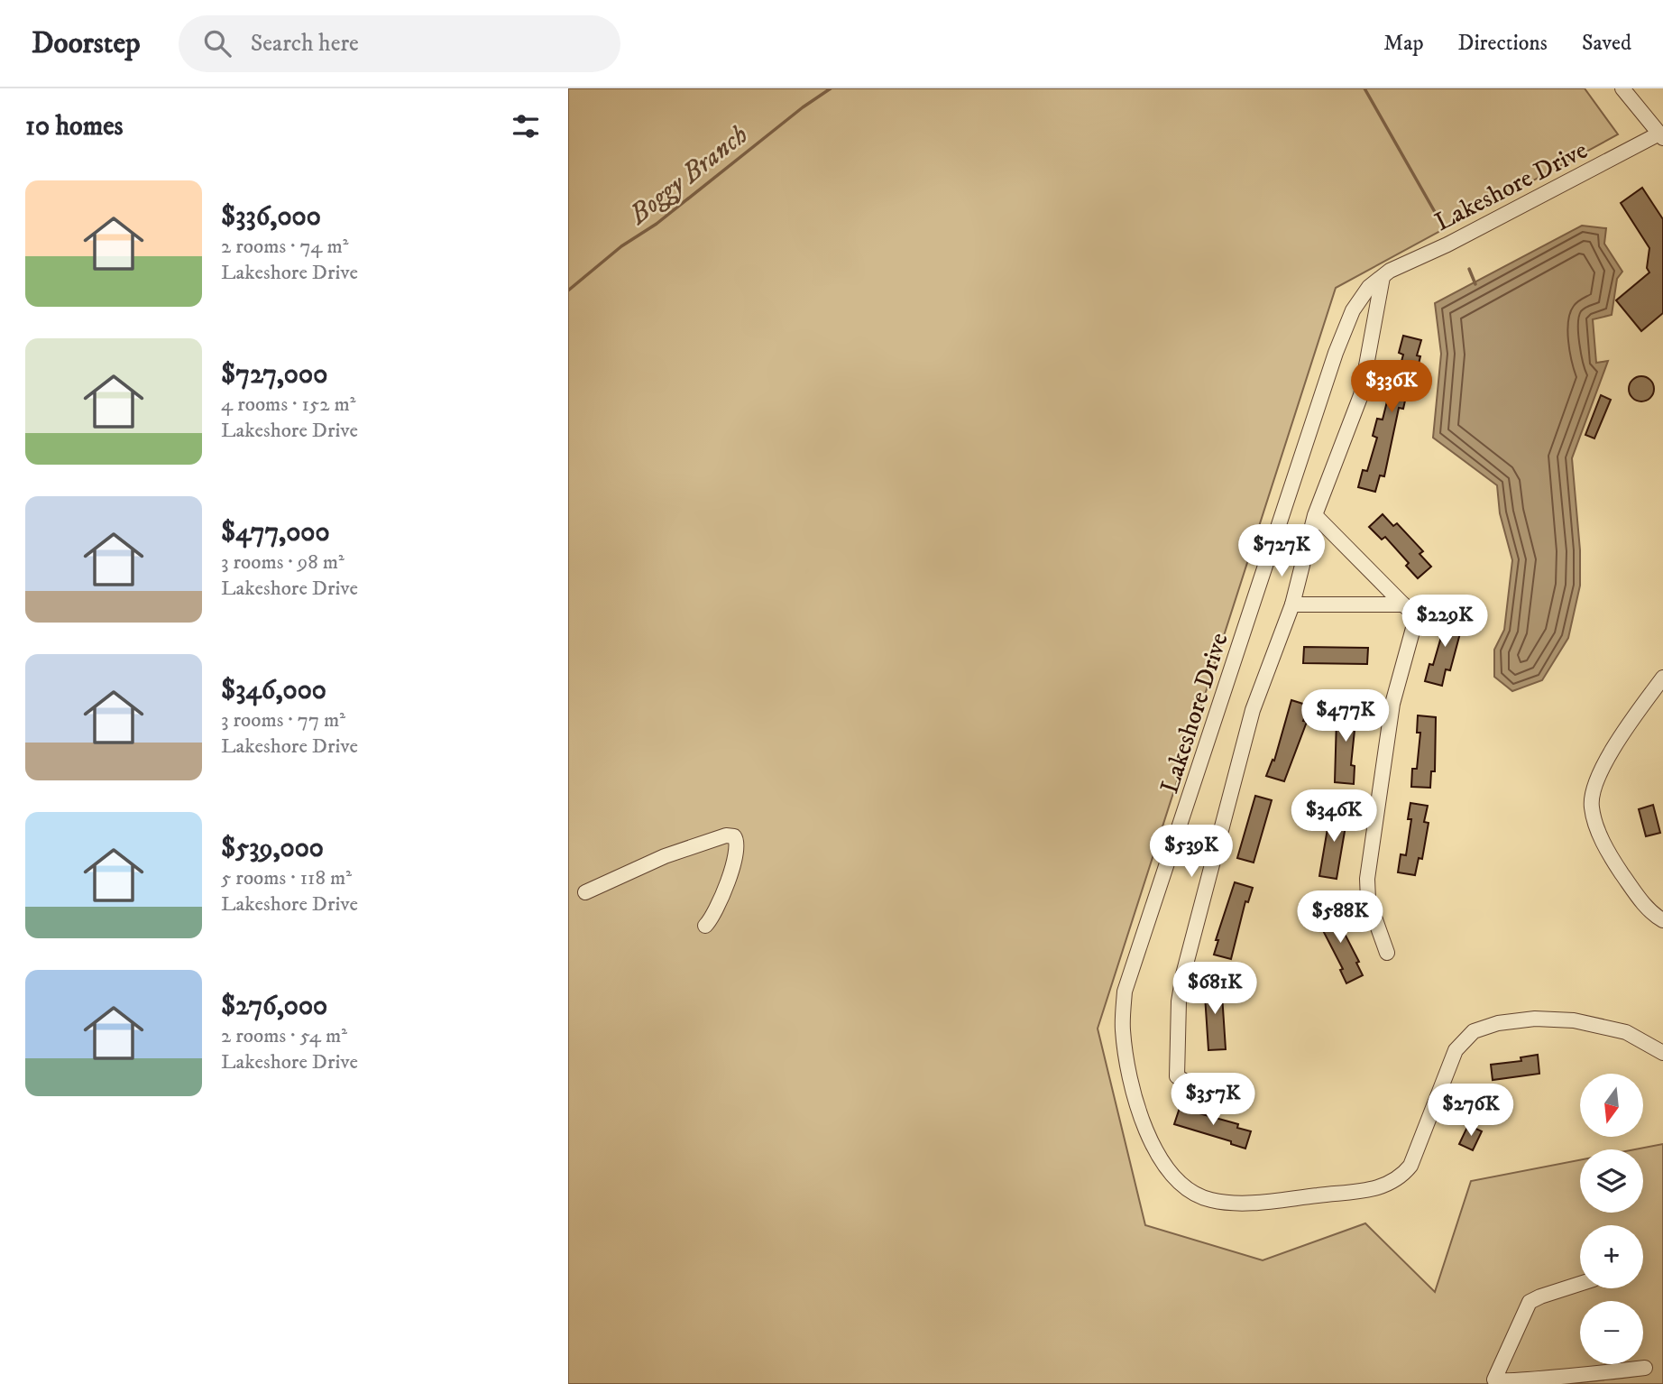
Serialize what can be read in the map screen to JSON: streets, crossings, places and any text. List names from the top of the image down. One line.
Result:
{"streets":{"street":["Lakeshore Drive"]},"water":["Boggy Branch"],"north":"bottom","page":{"header":"Doorstep","search":"Search here","nav":["Map","Directions","Saved"],"heading":"10 homes","list":[{"name":"$336,000","note":"2 rooms · 74 m² · Lakeshore Drive"},{"name":"$727,000","note":"4 rooms · 152 m² · Lakeshore Drive"},{"name":"$477,000","note":"3 rooms · 98 m² · Lakeshore Drive"},{"name":"$346,000","note":"3 rooms · 77 m² · Lakeshore Drive"},{"name":"$539,000","note":"5 rooms · 118 m² · Lakeshore Drive"},{"name":"$276,000","note":"2 rooms · 54 m² · Lakeshore Drive"}],"price":["$336K","$727K","$229K","$477K","$346K","$539K","$588K","$681K","$357K","$276K"],"map_buttons":["+","−"]}}
